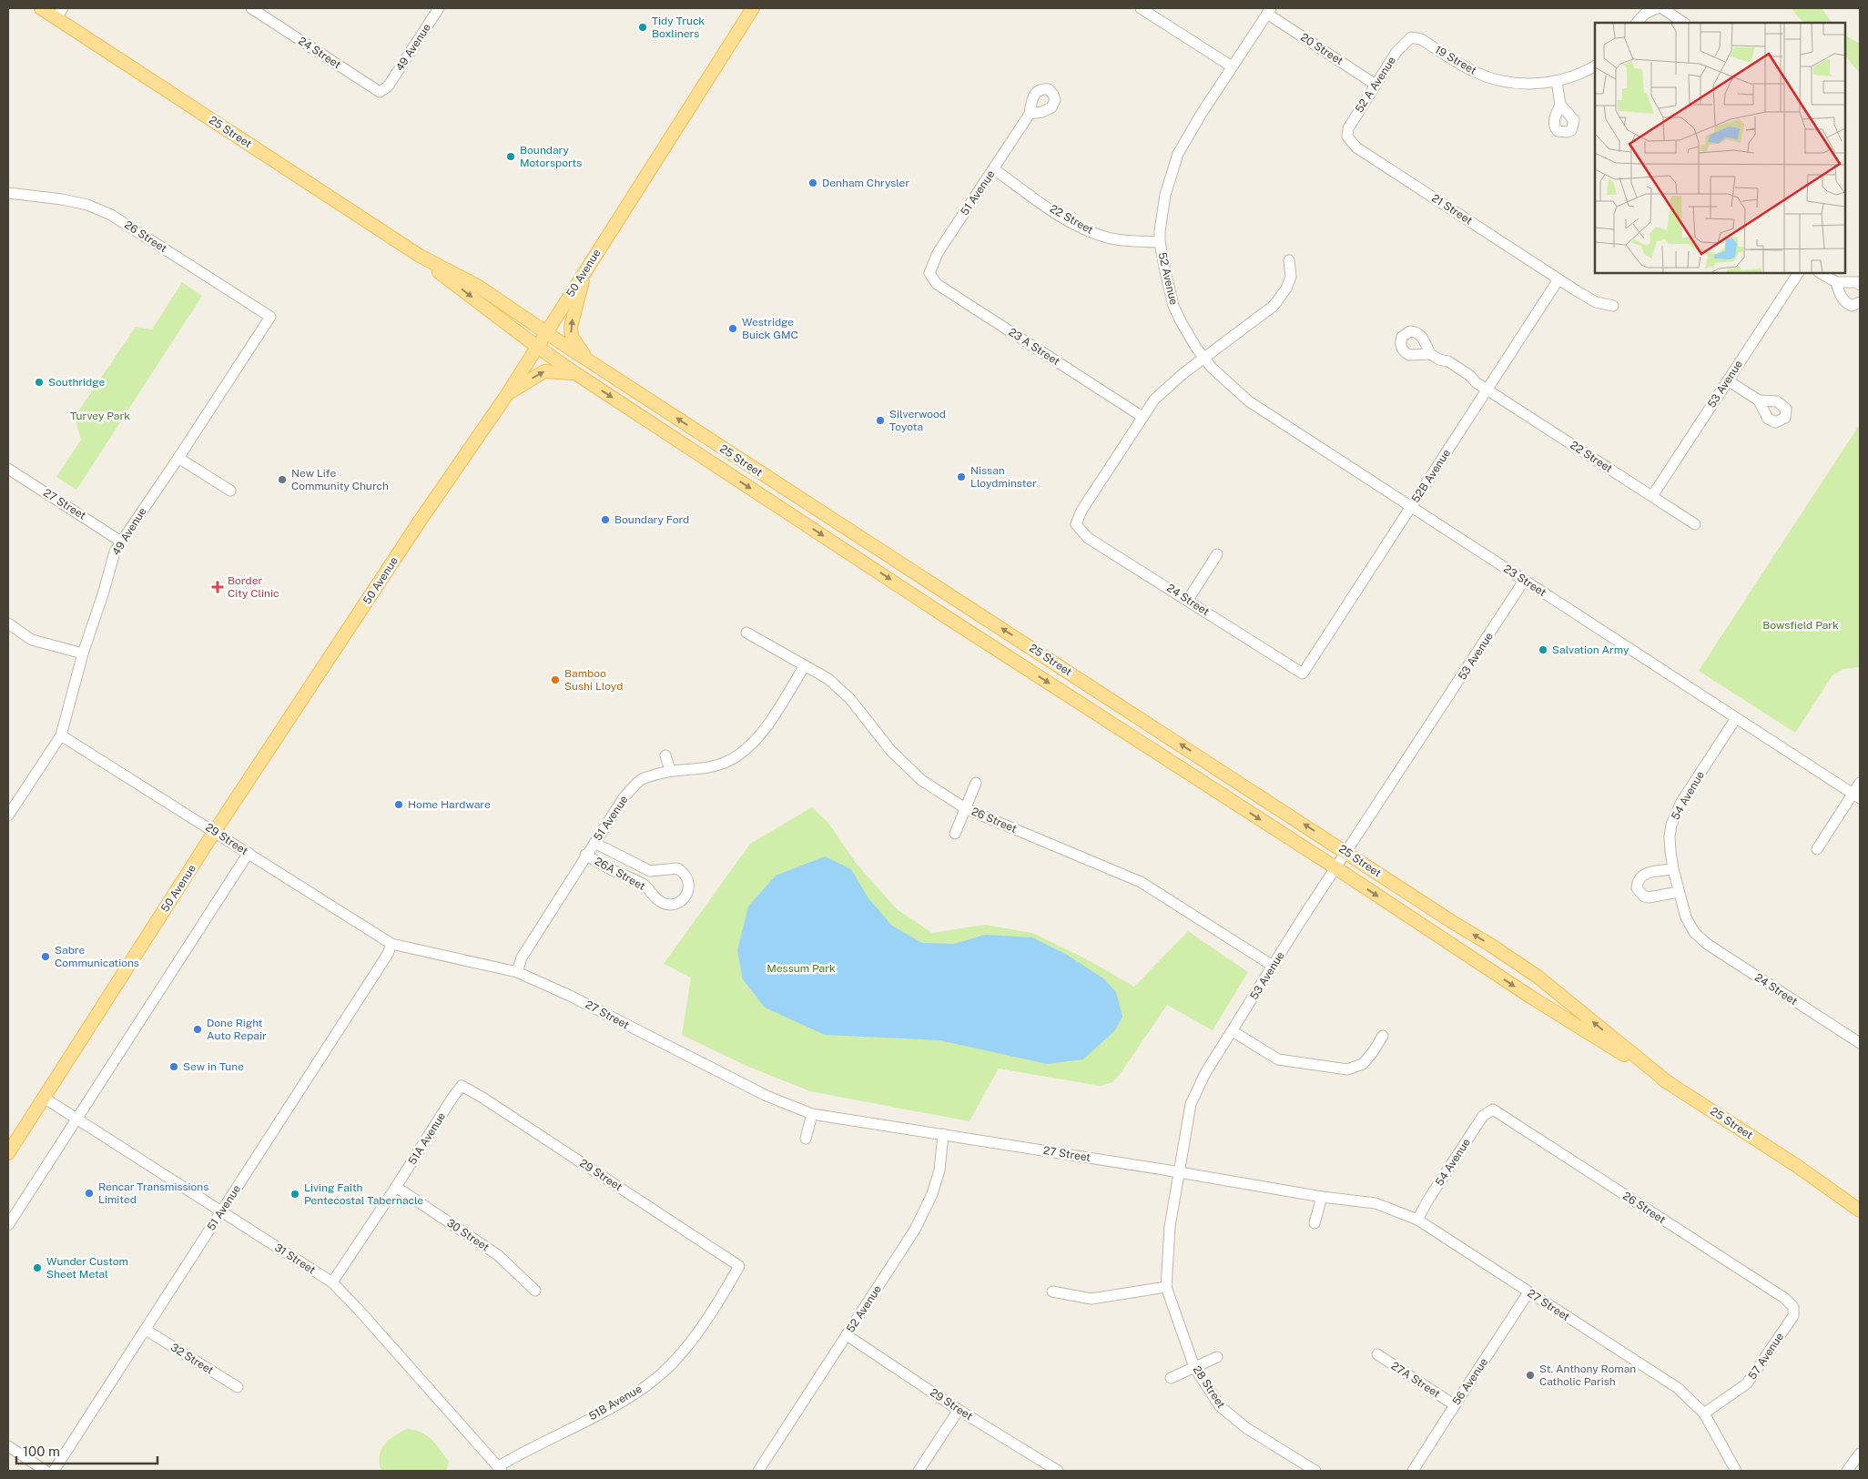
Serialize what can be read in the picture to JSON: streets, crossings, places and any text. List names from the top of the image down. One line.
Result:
{"streets":{"main road":["25 Street","50 Avenue"],"street":["49 Avenue","20 Street","24 Street","19 Street","52 A Avenue","51 Avenue","21 Street","22 Street","26 Street","52 Avenue","23 A Street","53 Avenue","52B Avenue","27 Street","23 Street","54 Avenue","29 Street","26A Street","51A Avenue","30 Street","31 Street","57 Avenue","32 Street","27A Street","56 Avenue","28 Street","51B Avenue"]},"crossings":[["49 Avenue","24 Street"],["49 Avenue","26 Street"],["49 Avenue","27 Street"],["49 Avenue","29 Street"],["20 Street","52 A Avenue"],["20 Street","52 Avenue"],["24 Street","23 A Street"],["24 Street","52B Avenue"],["24 Street","54 Avenue"],["19 Street","52 A Avenue"],["52 A Avenue","21 Street"],["25 Street","50 Avenue"],["25 Street","53 Avenue"],["51 Avenue","22 Street"],["51 Avenue","26 Street"],["51 Avenue","23 A Street"],["51 Avenue","27 Street"],["51 Avenue","29 Street"],["51 Avenue","26A Street"],["51 Avenue","31 Street"],["51 Avenue","32 Street"],["21 Street","52B Avenue"],["22 Street","52 Avenue"],["22 Street","53 Avenue"],["22 Street","52B Avenue"],["26 Street","53 Avenue"],["26 Street","54 Avenue"],["26 Street","57 Avenue"],["50 Avenue","29 Street"],["50 Avenue","31 Street"],["52 Avenue","27 Street"],["52 Avenue","23 Street"],["52 Avenue","29 Street"],["53 Avenue","27 Street"],["53 Avenue","23 Street"],["53 Avenue","28 Street"],["52B Avenue","23 Street"],["27 Street","54 Avenue"],["27 Street","29 Street"],["27 Street","57 Avenue"],["27 Street","56 Avenue"],["23 Street","54 Avenue"],["29 Street","51A Avenue"],["29 Street","51B Avenue"],["51A Avenue","30 Street"],["51A Avenue","31 Street"],["31 Street","51B Avenue"],["27A Street","56 Avenue"]],"parks":["Turvey Park","Bowsfield Park","Messum Park"],"places":{"other":["Tidy Truck Boxliners","Boundary Motorsports","Denham Chrysler","Westridge Buick GMC","Southridge","Silverwood Toyota","Nissan Lloydminster","New Life Community Church","Boundary Ford","Salvation Army","Bamboo Sushi Lloyd","Home Hardware","Sabre Communications","Done Right Auto Repair","Sew in Tune","Rencar Transmissions Limited","Living Faith Pentecostal Tabernacle","Wunder Custom Sheet Metal","St. Anthony Roman Catholic Parish"],"health":["Border City Clinic"]},"scale_bar":"100 m"}
